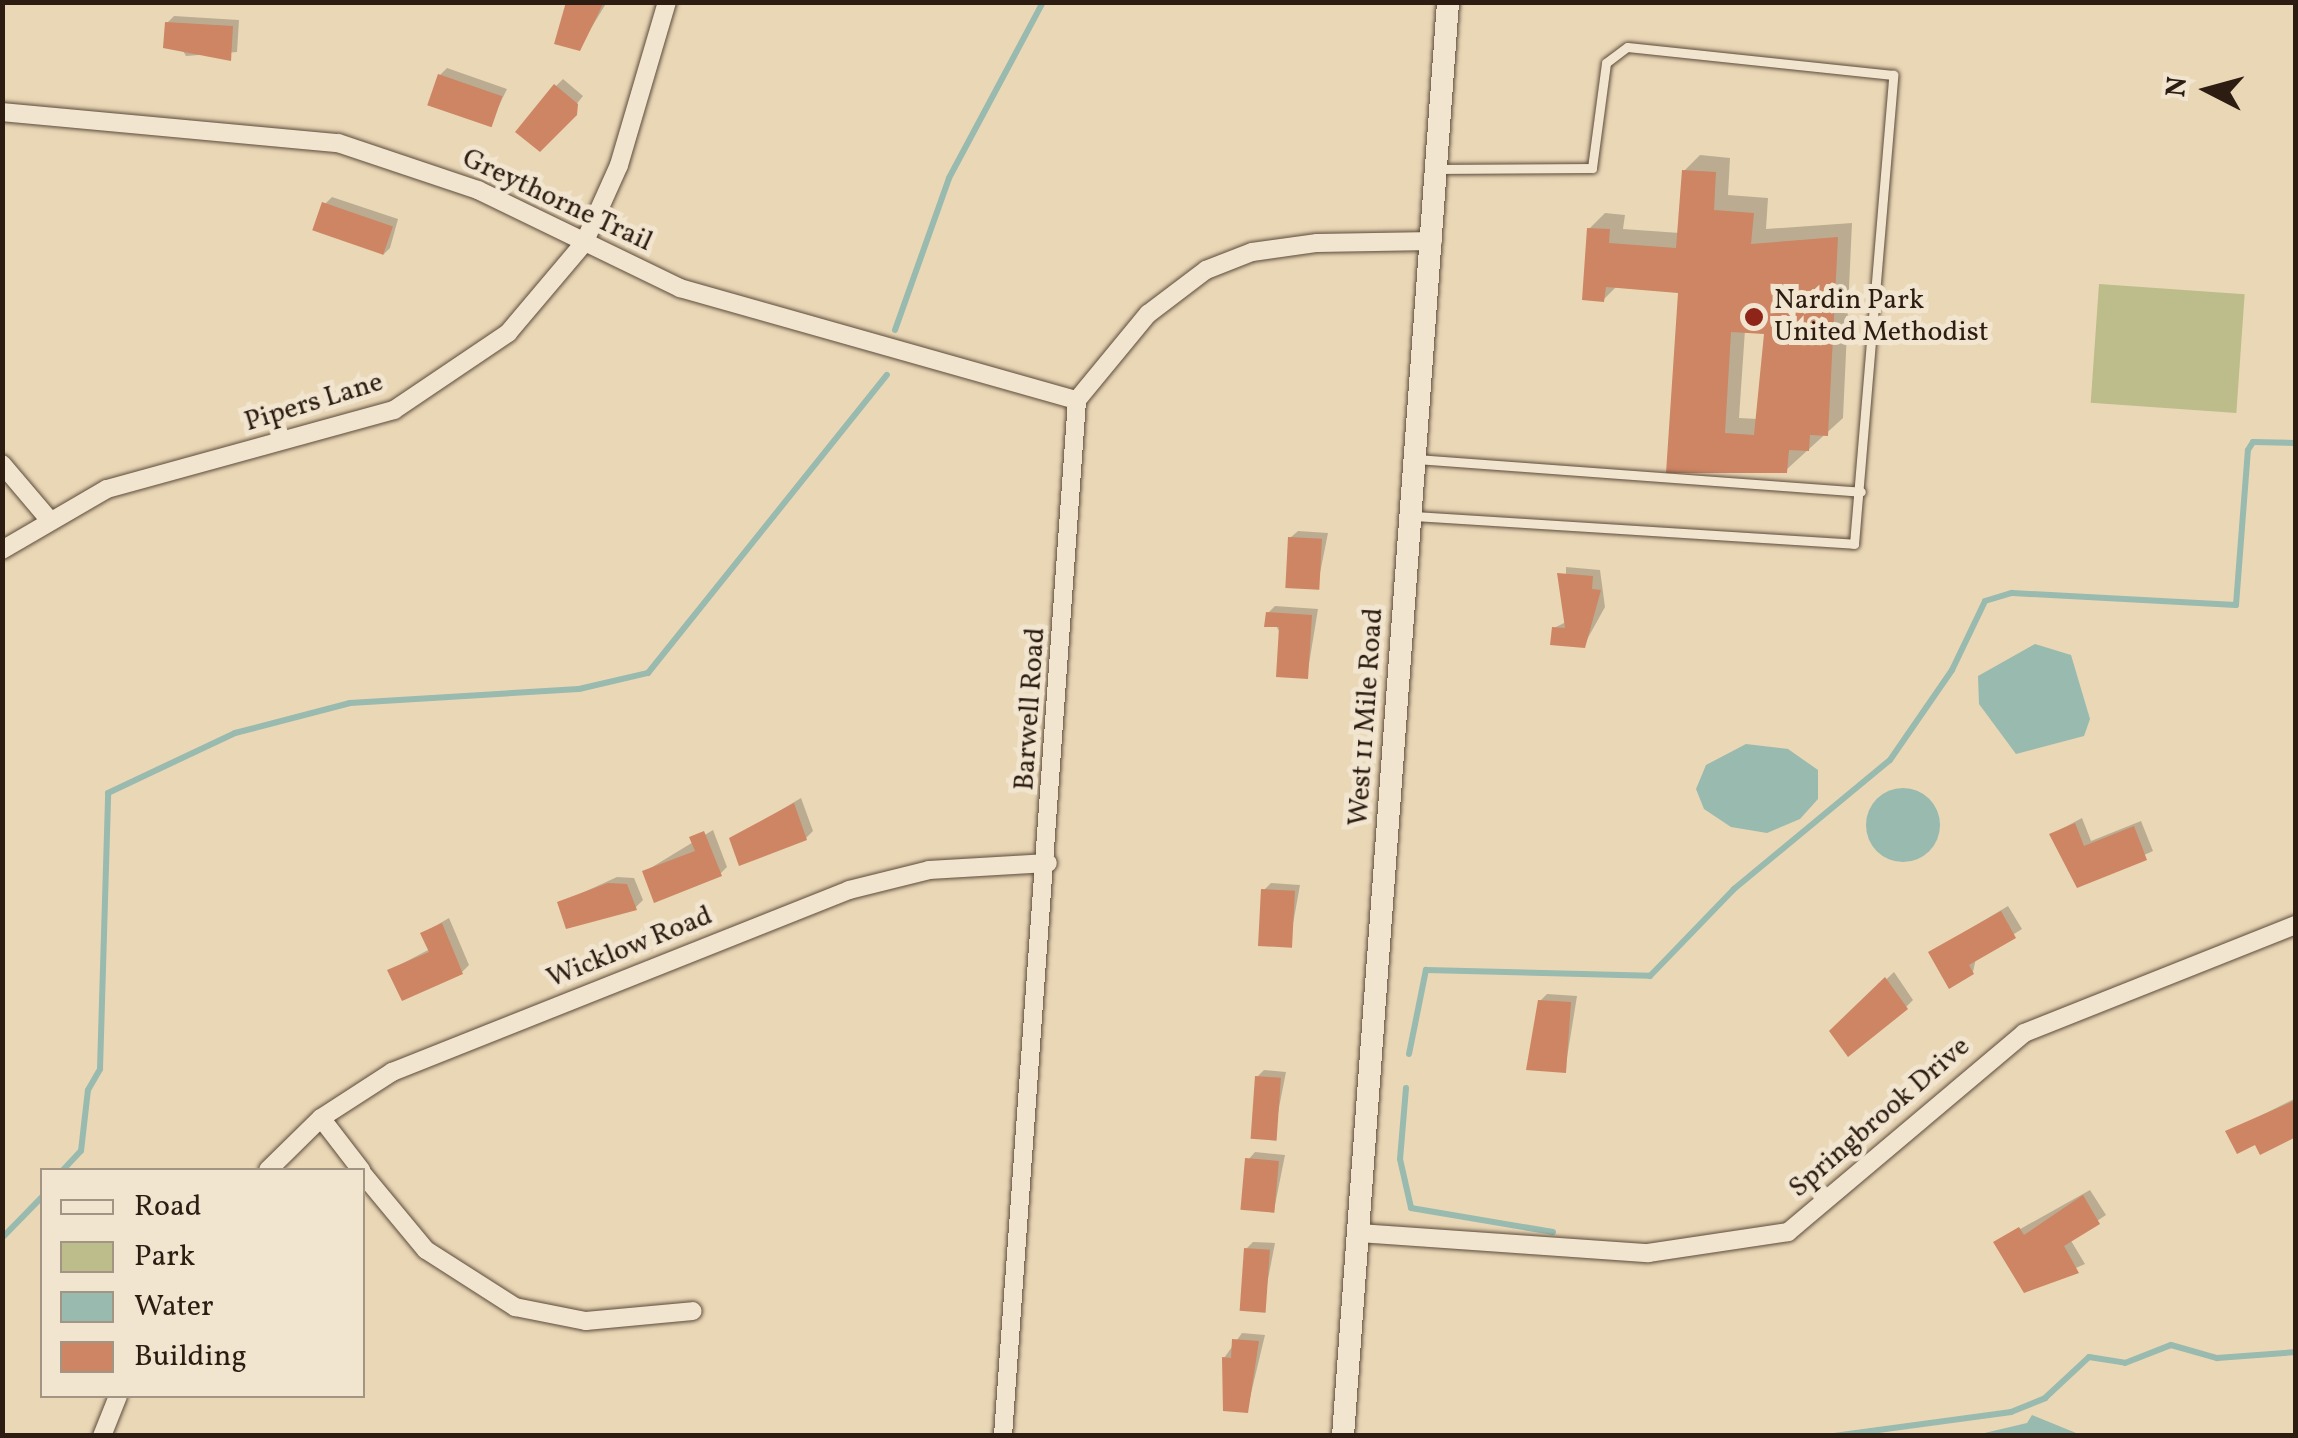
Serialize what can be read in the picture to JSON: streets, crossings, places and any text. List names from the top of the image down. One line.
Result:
{"streets":{"street":["Greythorne Trail","Pipers Lane","Barwell Road","West 11 Mile Road","Wicklow Road","Springbrook Drive"]},"crossings":[["Greythorne Trail","Pipers Lane"],["Greythorne Trail","Barwell Road"],["Barwell Road","Wicklow Road"],["West 11 Mile Road","Springbrook Drive"]],"places":["Nardin Park United Methodist"],"legend":["Road","Park","Water","Building"],"north":"left"}
